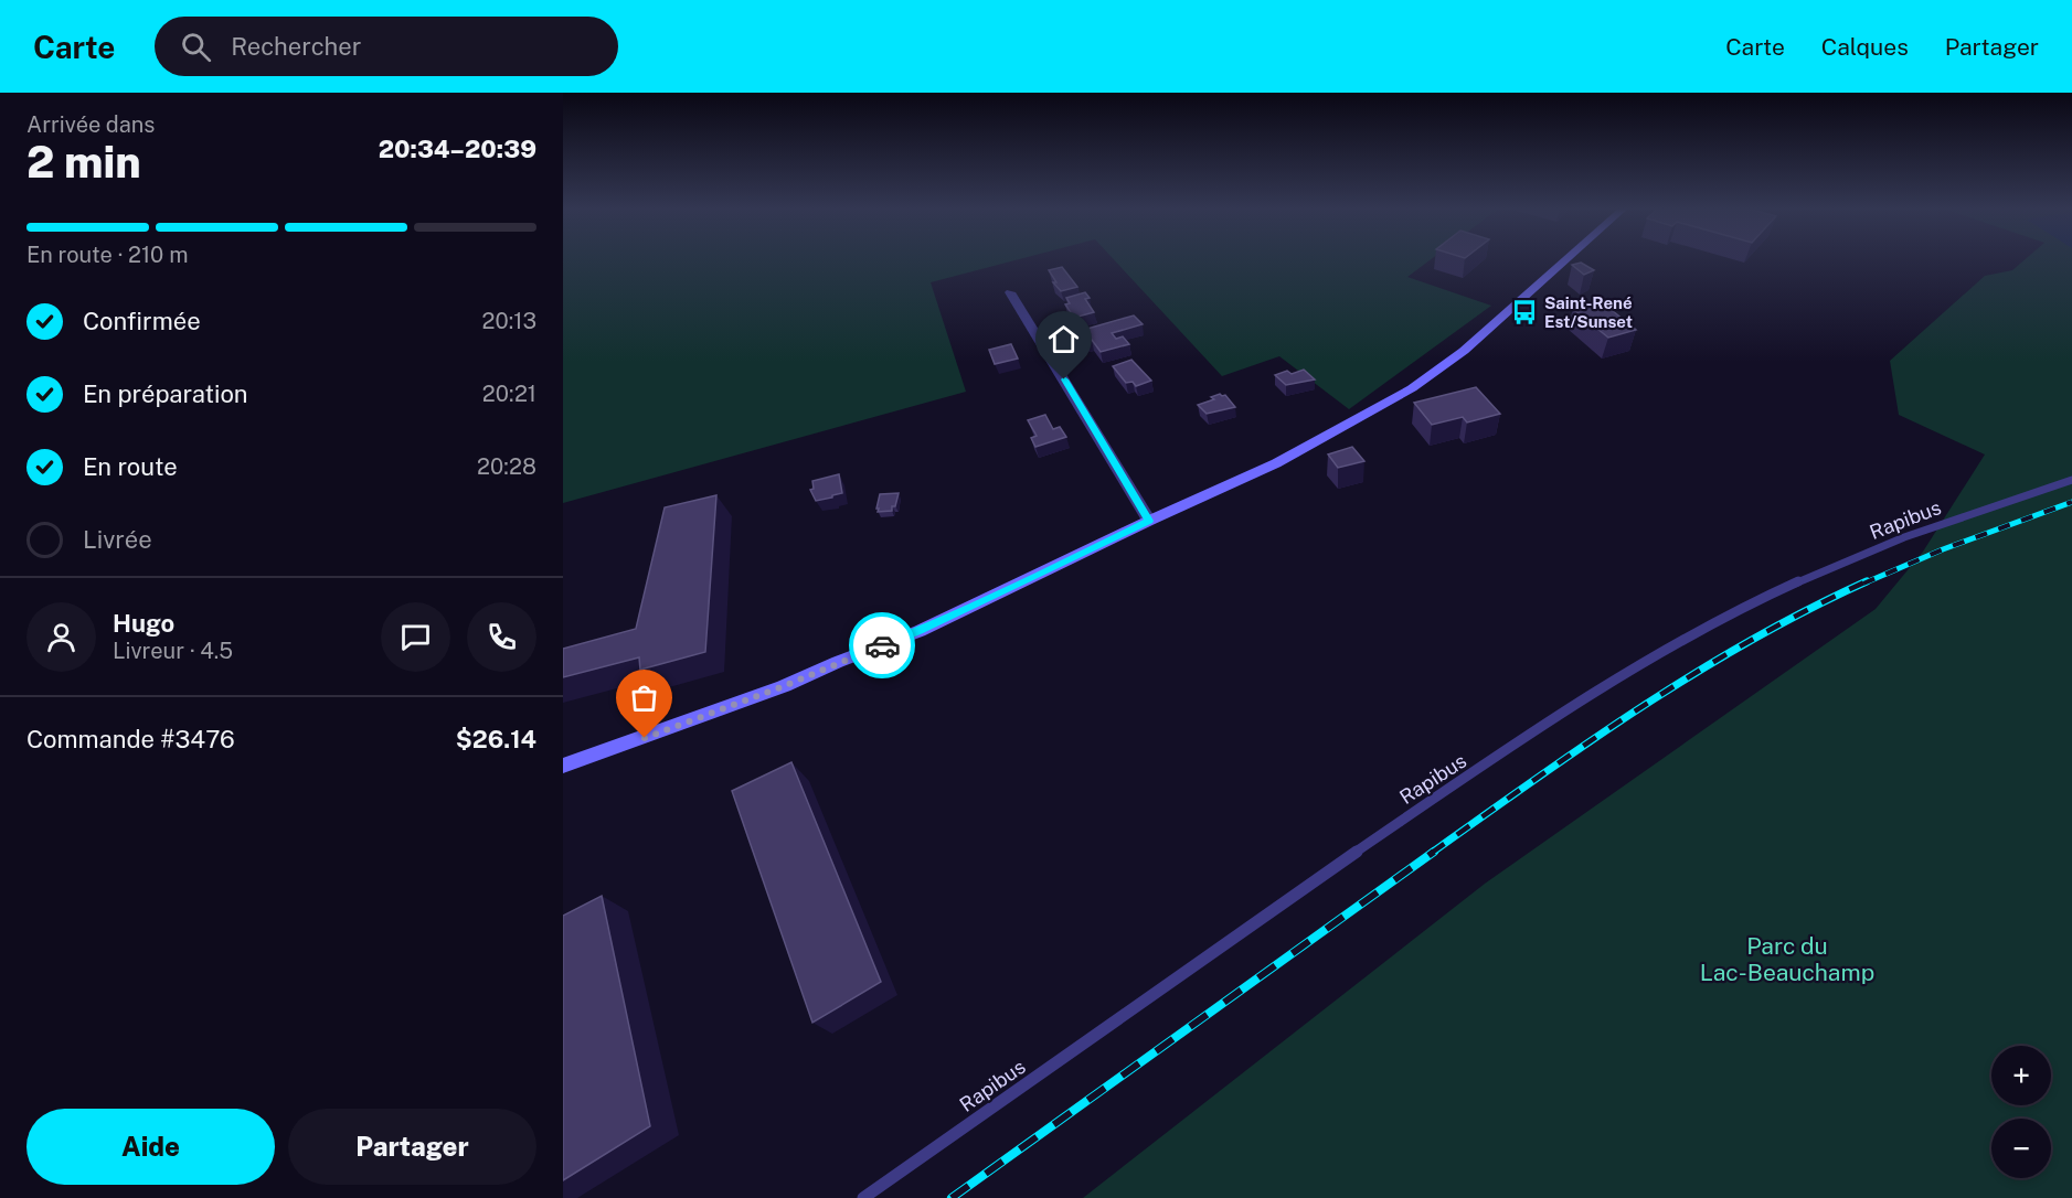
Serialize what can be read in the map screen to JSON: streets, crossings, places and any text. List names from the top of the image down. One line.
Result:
{"streets":{"lane":["Rapibus"]},"parks":["Parc du Lac-Beauchamp"],"places":{"bus stop":["Saint-René Est/Sunset"]},"page":{"header":"Carte","search":"Rechercher","nav":["Carte","Calques","Partager"],"heading":["2 min","Arrivée dans","20:34–20:39"],"panel":["Hugo","Livreur · 4.5","Commande #3476","$26.14"],"bar":"En route · 210 m","list":[["Confirmée","20:13"],["En préparation","20:21"],["En route","20:28"],"Livrée"],"map_buttons":["+","−"],"buttons":["Aide","Partager"]}}
